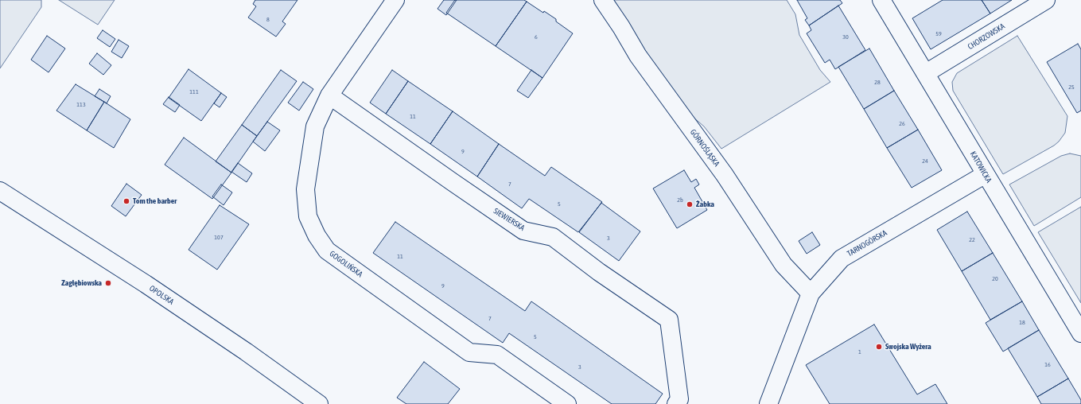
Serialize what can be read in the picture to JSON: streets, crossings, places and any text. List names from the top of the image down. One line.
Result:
{"streets":{"street":["CHORZOWSKA","GÓRNOŚLĄSKA","KATOWICKA","SIEWIERSKA","TARNOGÓRSKA","GOGOLIŃSKA","OPOLSKA"]},"crossings":[["CHORZOWSKA","KATOWICKA"],["GÓRNOŚLĄSKA","TARNOGÓRSKA"],["KATOWICKA","TARNOGÓRSKA"],["SIEWIERSKA","GOGOLIŃSKA"]],"places":["Tom the barber","Żabka","Zagłębiowska","Swojska Wyżera"],"house_numbers":["8","59","6","30","28","25","111","113","11","26","9","24","7","2b","5","107","3","22","11","20","9","7","18","5","1","16","3"]}
